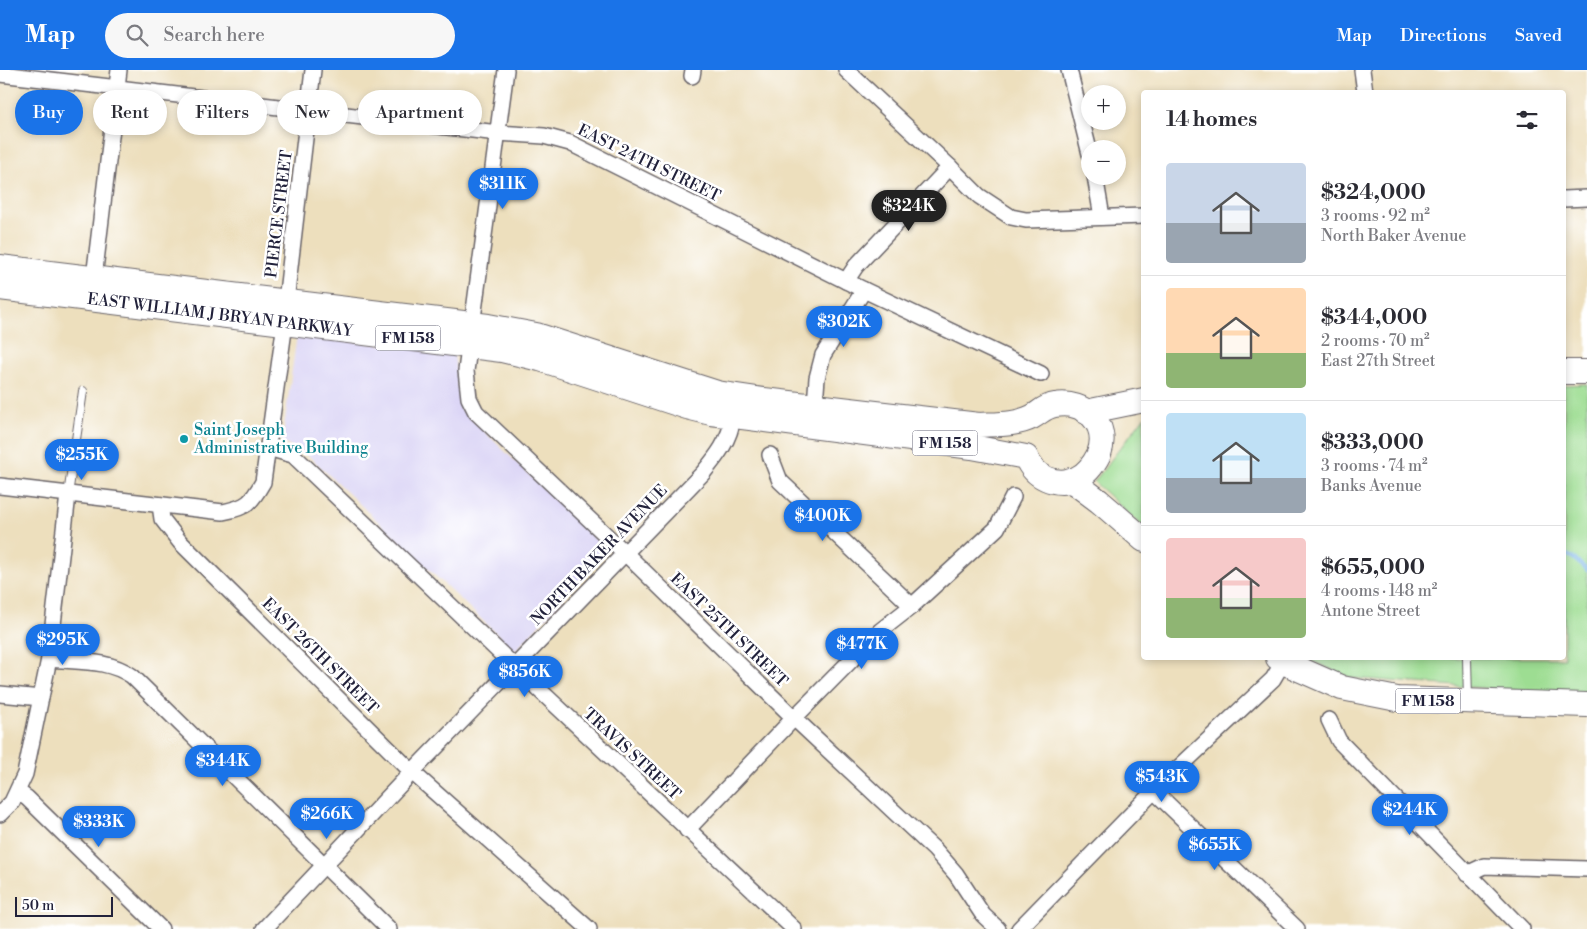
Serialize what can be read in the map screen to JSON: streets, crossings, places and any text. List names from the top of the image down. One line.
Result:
{"streets":{"main road":["EAST WILLIAM J BRYAN PARKWAY","FM 158"],"street":["EAST 24TH STREET","PIERCE STREET","NORTH BAKER AVENUE","EAST 25TH STREET","EAST 26TH STREET","TRAVIS STREET"]},"crossings":[["EAST 24TH STREET","EAST 25TH STREET"],["PIERCE STREET","EAST WILLIAM J BRYAN PARKWAY"],["PIERCE STREET","EAST 26TH STREET"],["PIERCE STREET","TRAVIS STREET"],["EAST WILLIAM J BRYAN PARKWAY","NORTH BAKER AVENUE"],["EAST WILLIAM J BRYAN PARKWAY","EAST 25TH STREET"],["NORTH BAKER AVENUE","EAST 25TH STREET"],["NORTH BAKER AVENUE","EAST 26TH STREET"],["NORTH BAKER AVENUE","TRAVIS STREET"]],"places":["Saint Joseph Administrative Building"],"scale_bar":"50 m","page":{"header":"Map","search":"Search here","nav":["Map","Directions","Saved"],"map_buttons":["+","−"],"chip":["Buy","Rent","Filters","New","Apartment"],"heading":"14 homes","list":[{"name":"$324,000","note":"3 rooms · 92 m² · North Baker Avenue"},{"name":"$344,000","note":"2 rooms · 70 m² · East 27th Street"},{"name":"$333,000","note":"3 rooms · 74 m² · Banks Avenue"},{"name":"$655,000","note":"4 rooms · 148 m² · Antone Street"}],"price":["$311K","$324K","$302K","$255K","$400K","$295K","$477K","$856K","$344K","$543K","$244K","$266K","$333K","$655K"],"scale":"50 m"}}
